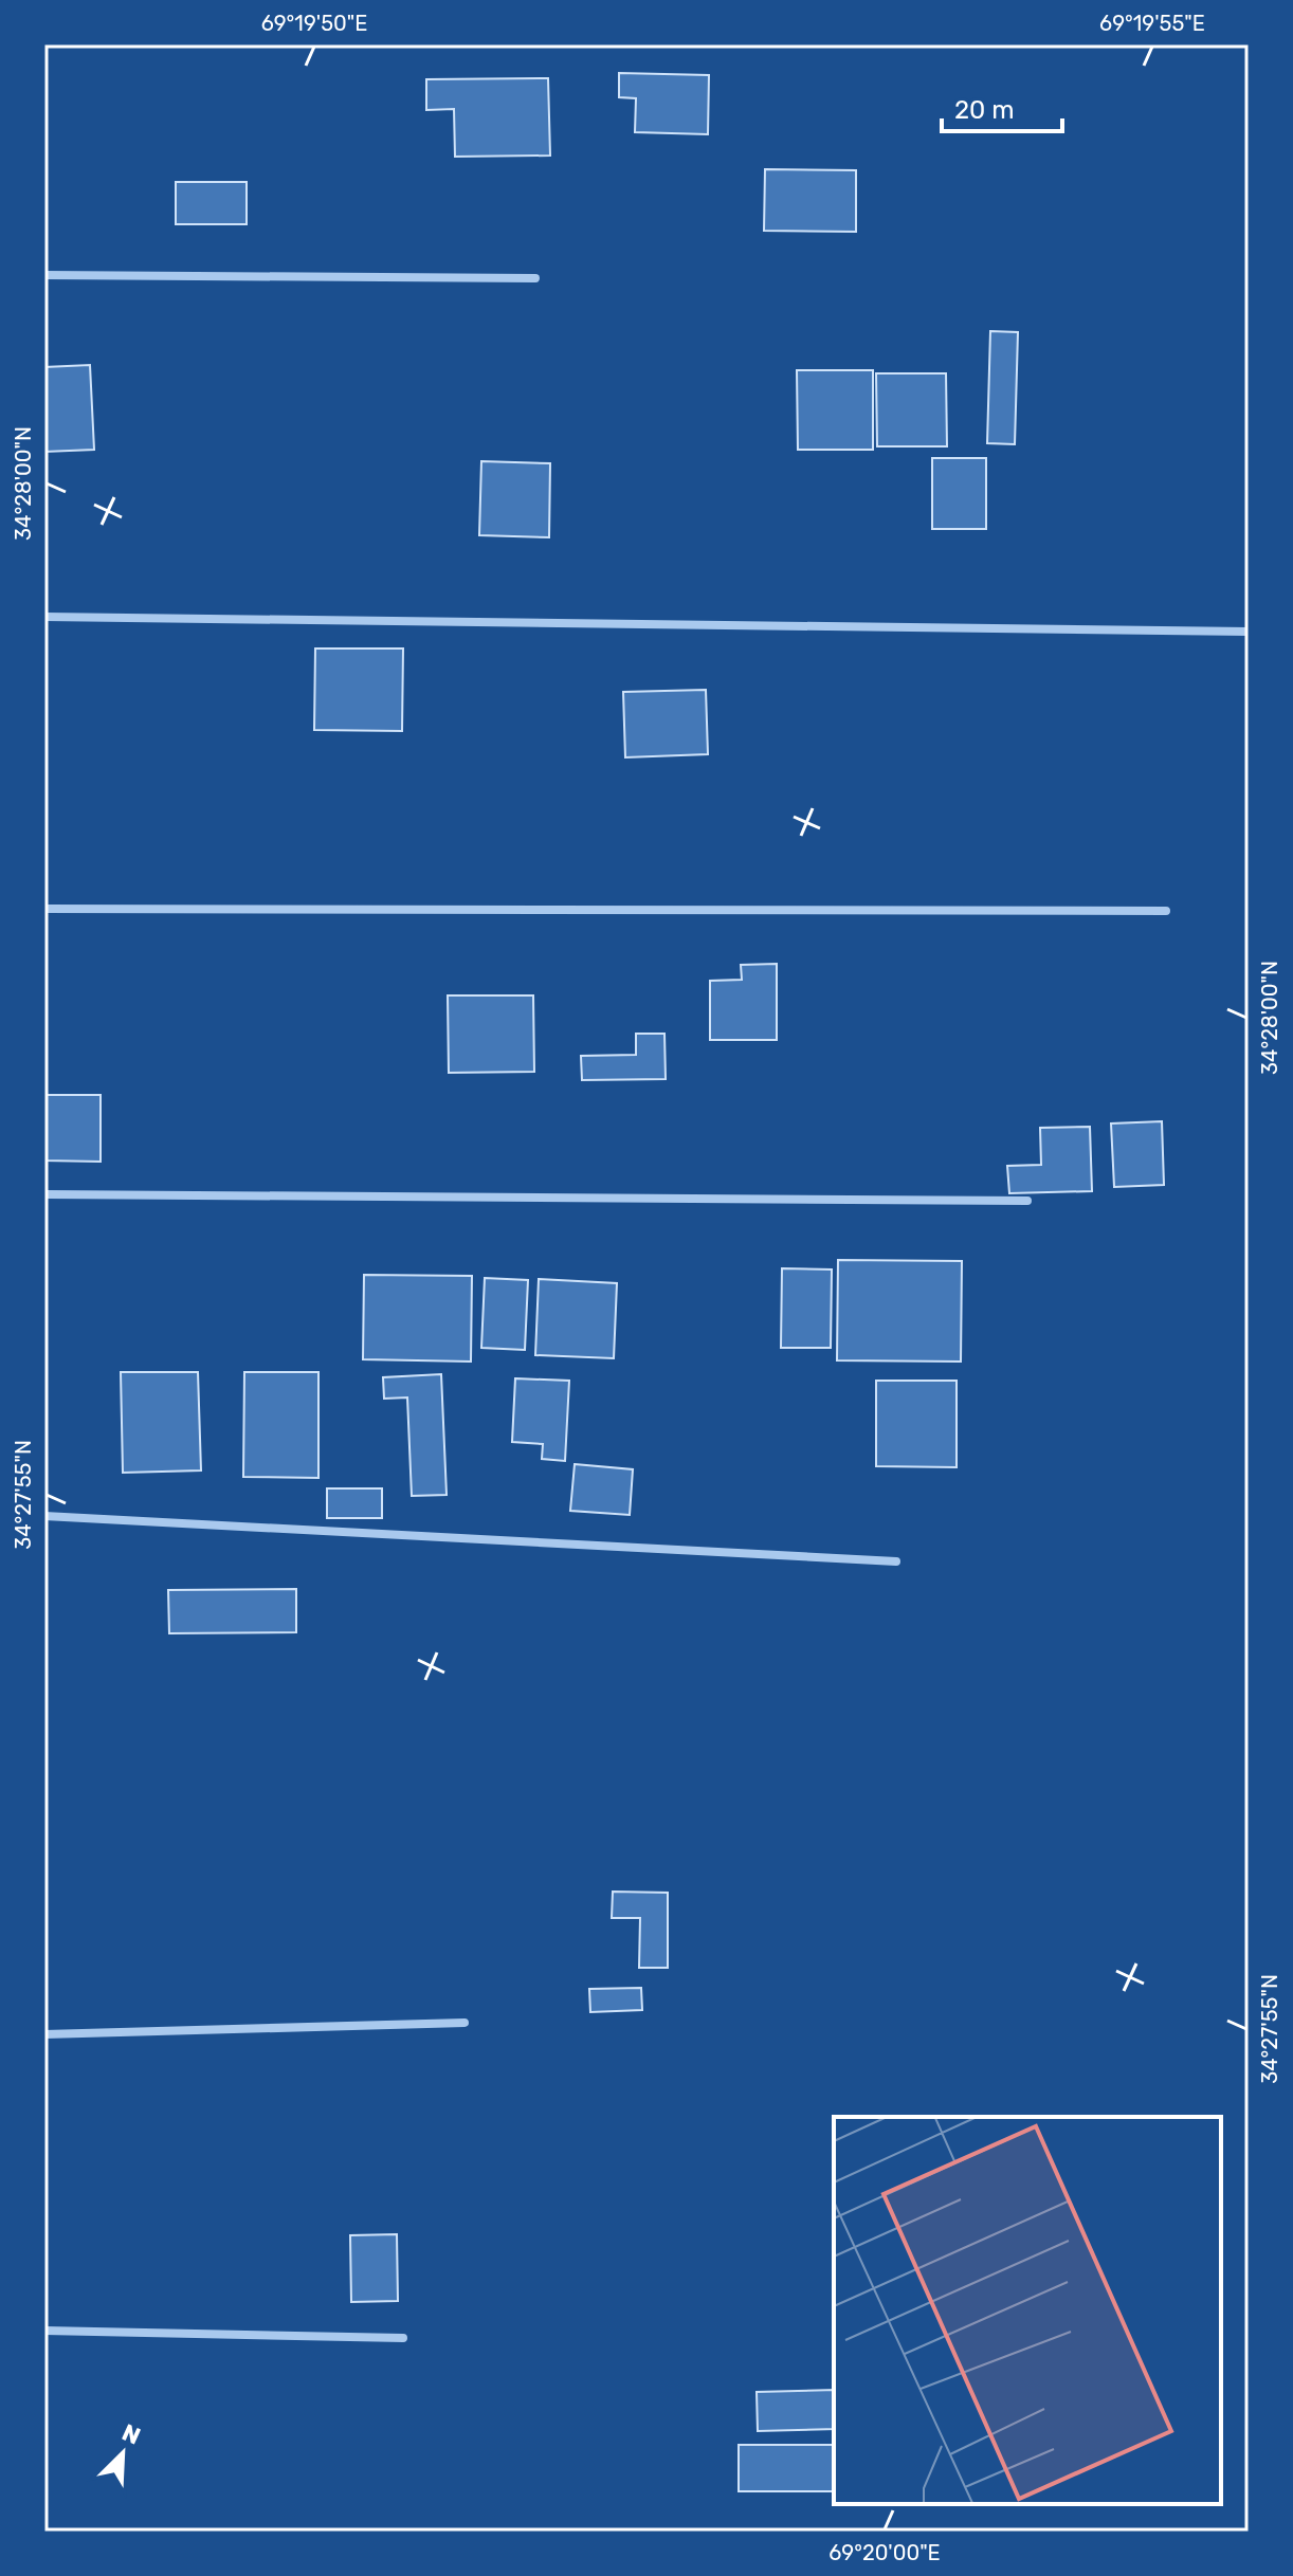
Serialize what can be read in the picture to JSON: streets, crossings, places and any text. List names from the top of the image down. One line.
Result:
{"scale_bar":"20 m","north":"top right","coordinates":["69°19'50\"E","69°19'55\"E","34°28'00\"N","34°27'55\"N","69°20'00\"E"]}
